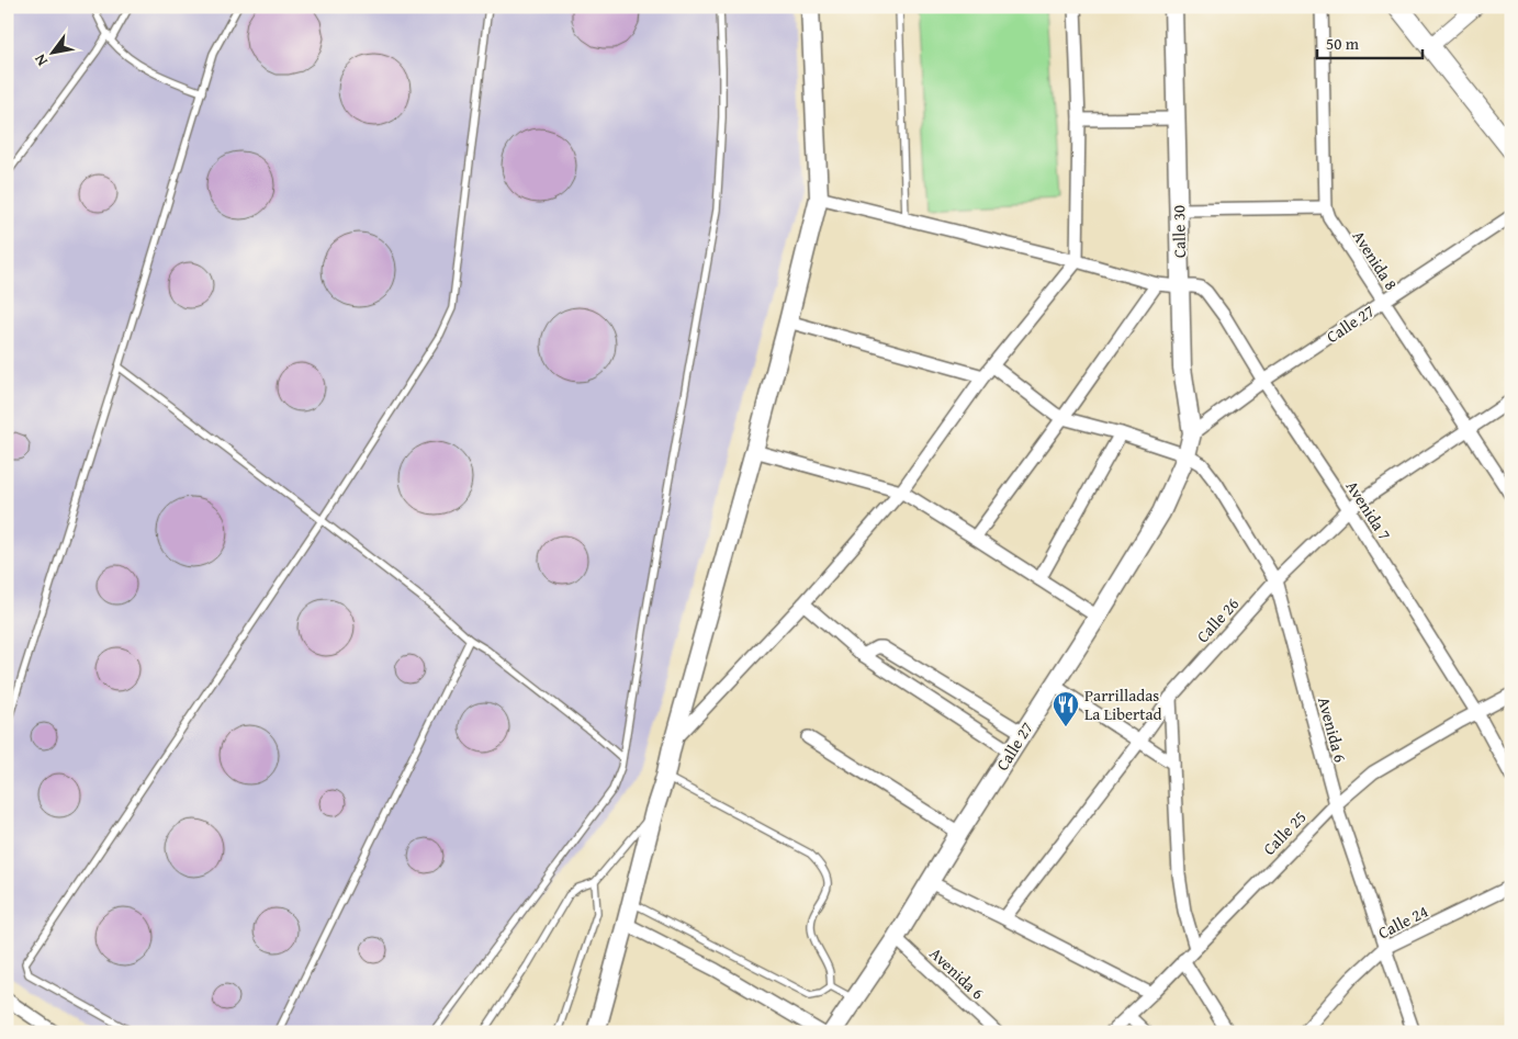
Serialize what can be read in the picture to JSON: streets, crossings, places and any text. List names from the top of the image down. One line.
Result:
{"streets":{"main road":["Calle 30","Calle 27"],"street":["Avenida 8","Avenida 7","Calle 26","Avenida 6","Calle 25","Calle 24"]},"crossings":[["Calle 30","Calle 27"],["Calle 30","Avenida 7"],["Calle 30","Avenida 6"],["Avenida 8","Calle 27"],["Avenida 8","Calle 26"],["Calle 27","Avenida 7"],["Calle 27","Avenida 6"],["Avenida 7","Calle 26"],["Avenida 7","Calle 25"],["Calle 26","Avenida 6"],["Avenida 6","Calle 25"],["Avenida 6","Calle 24"]],"places":{"restaurant":["Parrilladas La Libertad"]},"scale_bar":"50 m","north":"bottom left"}
